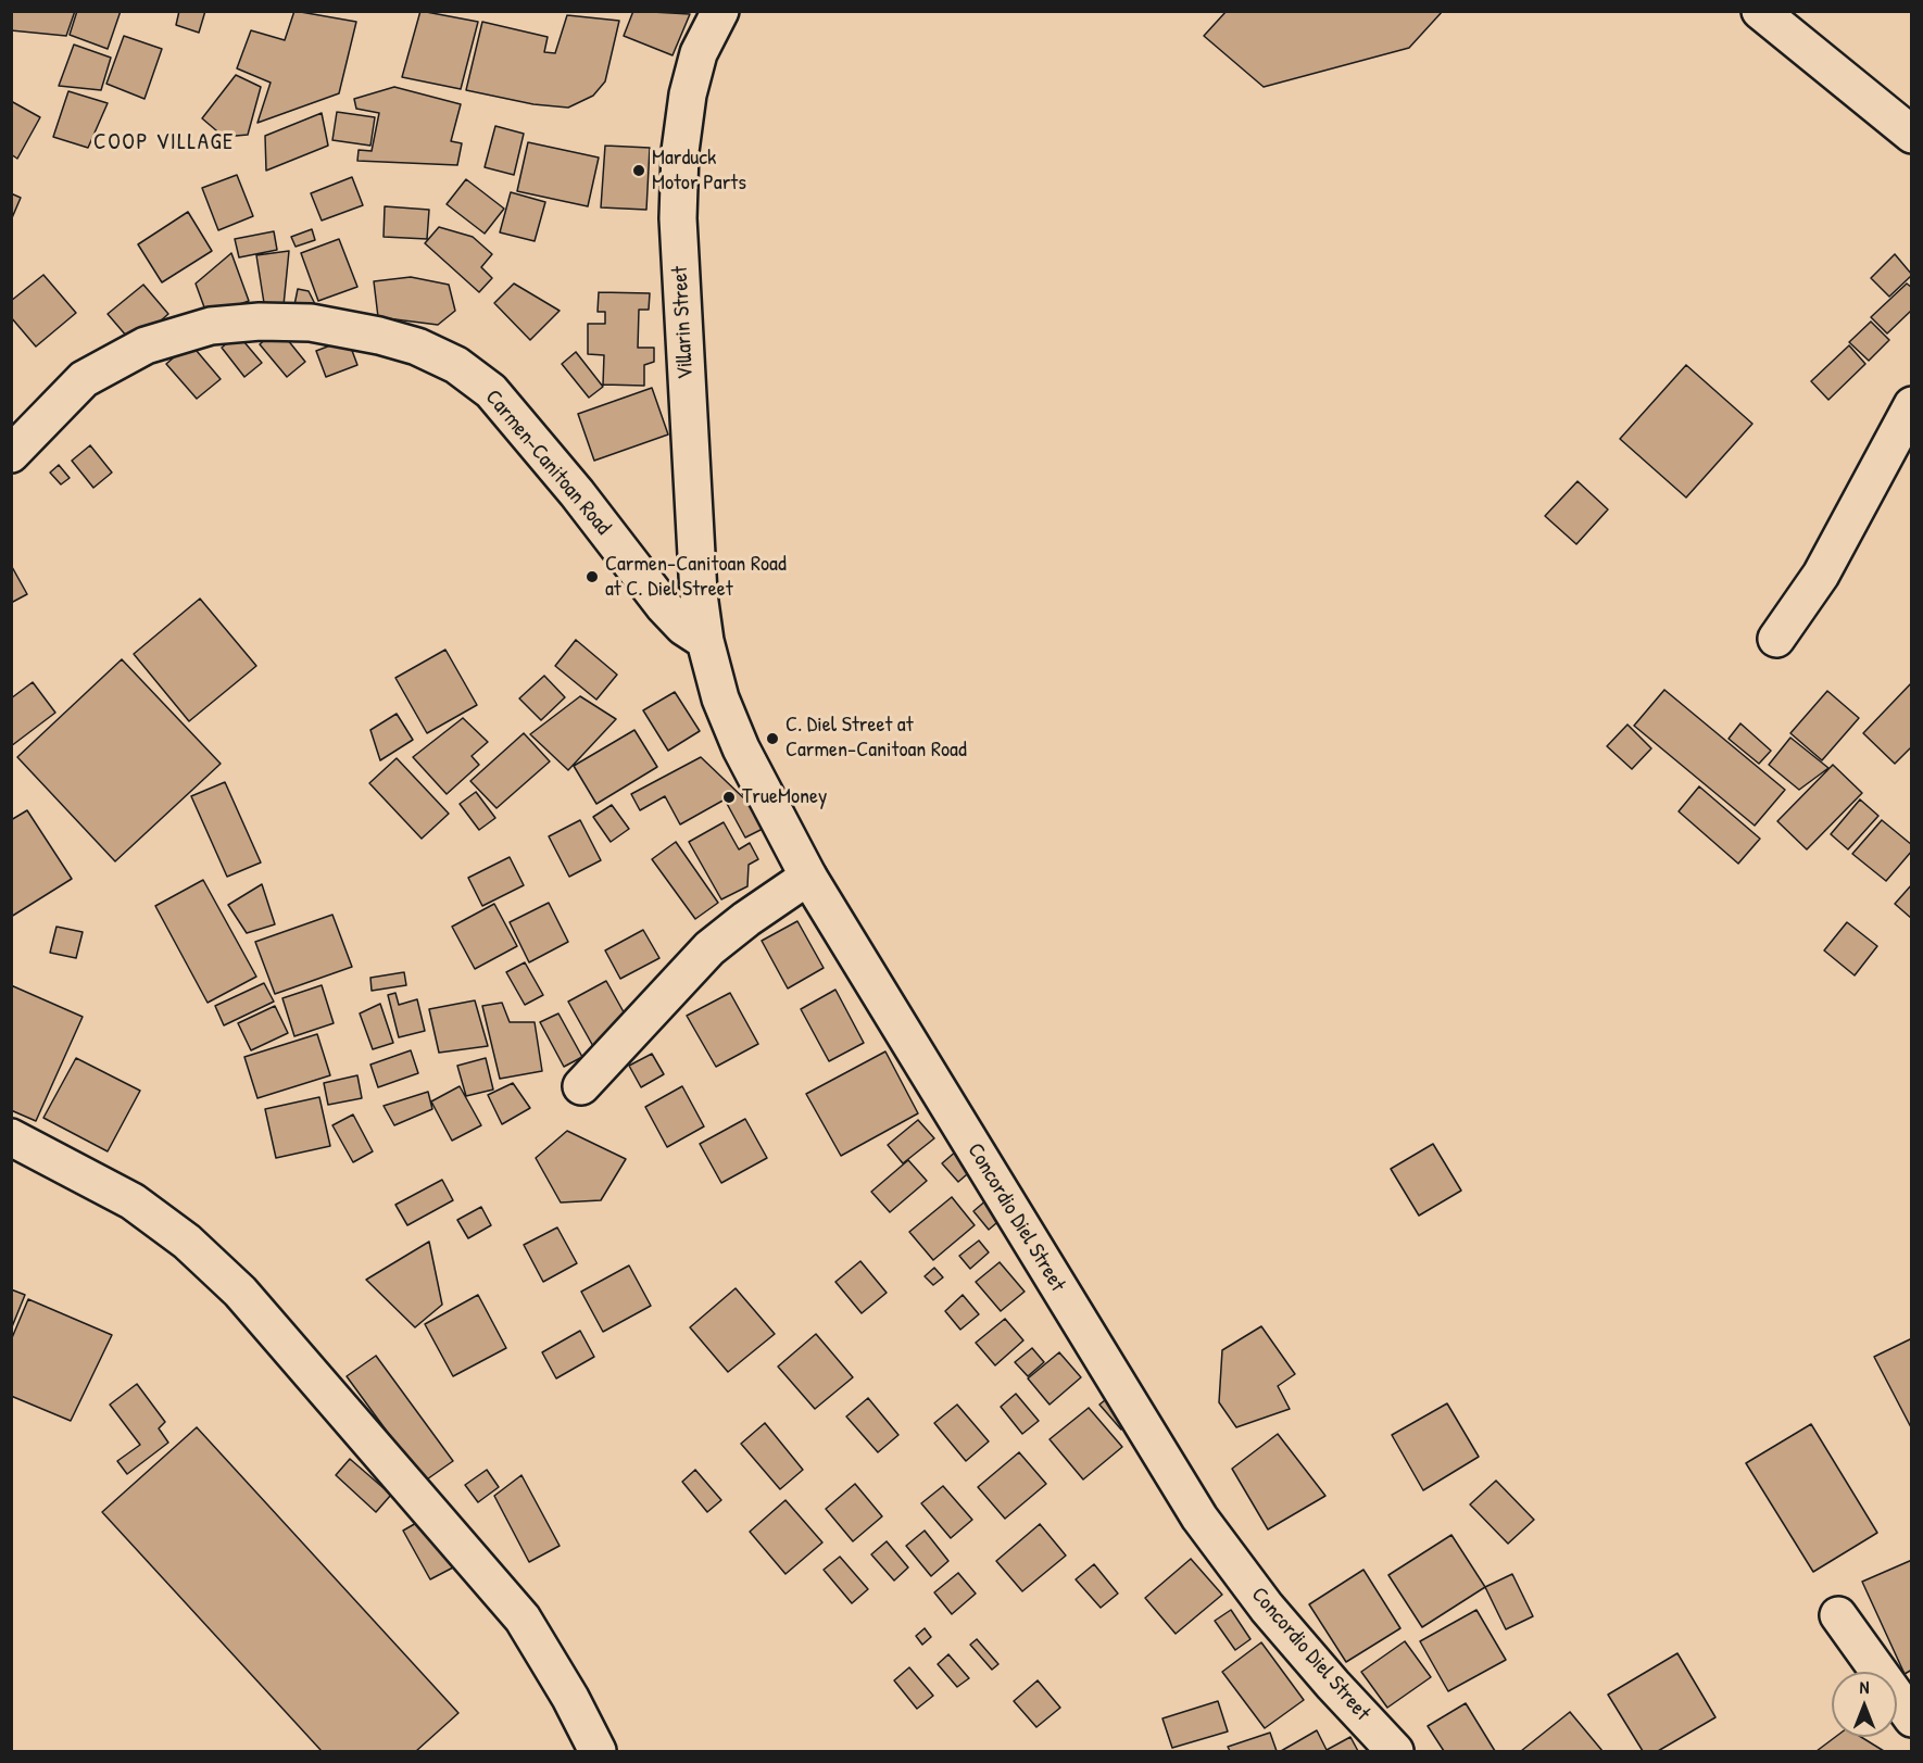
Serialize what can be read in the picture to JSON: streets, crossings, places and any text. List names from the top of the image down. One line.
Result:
{"streets":{"main road":["Villarin Street","Carmen-Canitoan Road","Concordio Diel Street"]},"crossings":[["Villarin Street","Carmen-Canitoan Road"],["Villarin Street","Concordio Diel Street"],["Carmen-Canitoan Road","Concordio Diel Street"]],"districts":["COOP VILLAGE"],"places":["Marduck Motor Parts","Carmen-Canitoan Road at C. Diel Street","C. Diel Street at Carmen-Canitoan Road","TrueMoney"],"north":"top"}
